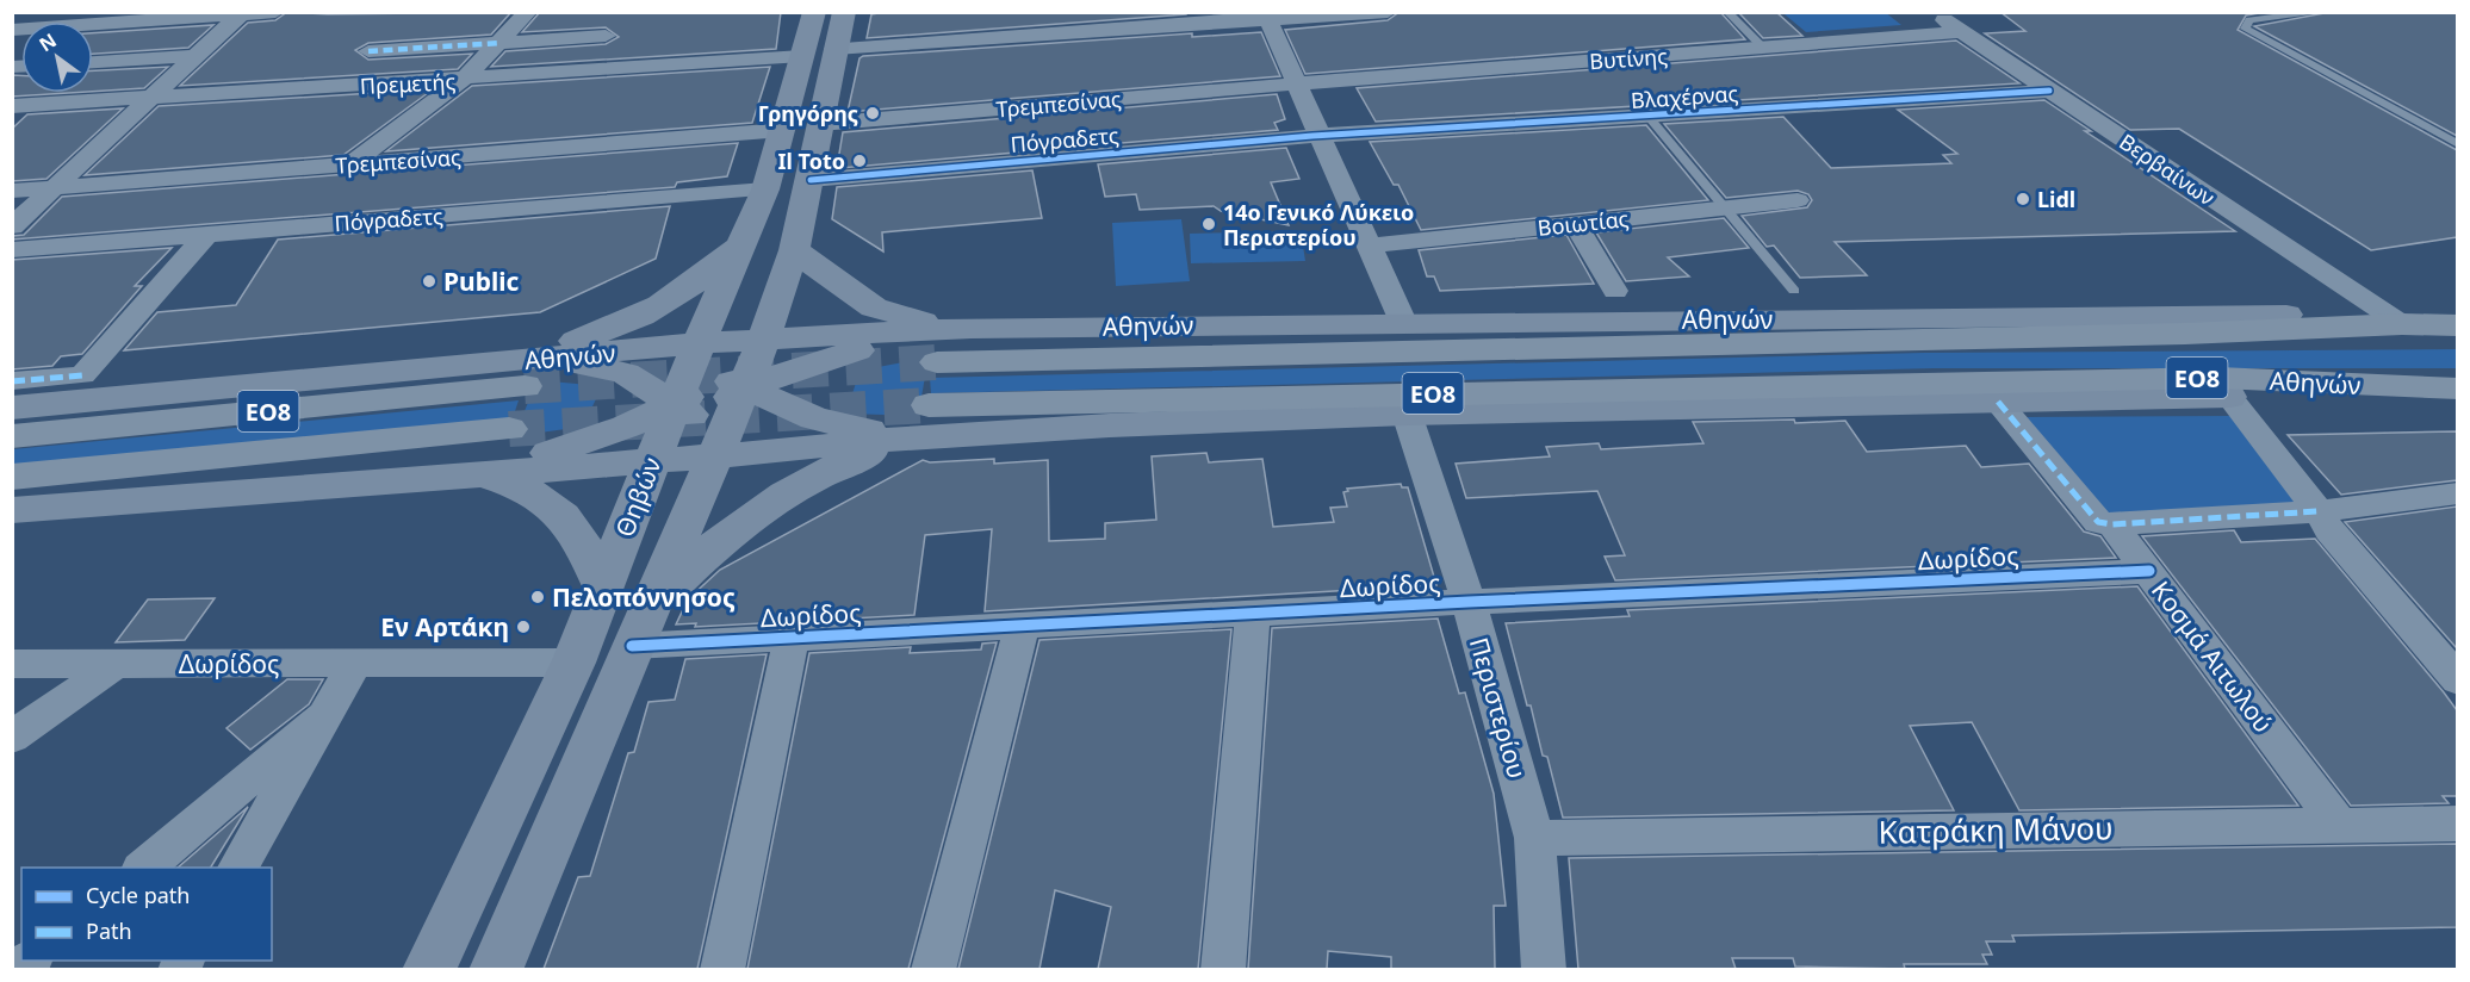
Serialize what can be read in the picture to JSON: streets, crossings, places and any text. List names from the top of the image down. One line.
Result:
{"streets":{"highway":["Αθηνών","ΕΟ8"],"main road":["Θηβών"],"street":["Βυτίνης","Πρεμετής","Βλαχέρνας","Τρεμπεσίνας","Πόγραδετς","Βερβαίνων","Βοιωτίας","Δωρίδος","Κοσμά Αιτωλού","Περιστερίου","Κατράκη Μάνου"]},"crossings":[["Βυτίνης","Τρεμπεσίνας"],["Βυτίνης","Βερβαίνων"],["Πρεμετής","Θηβών"],["Βλαχέρνας","Πόγραδετς"],["Βλαχέρνας","Βερβαίνων"],["Τρεμπεσίνας","Θηβών"],["Πόγραδετς","Θηβών"],["Βερβαίνων","Αθηνών"],["Αθηνών","Θηβών"],["Αθηνών","Κοσμά Αιτωλού"],["Αθηνών","Περιστερίου"],["Θηβών","Δωρίδος"],["Δωρίδος","Κοσμά Αιτωλού"],["Δωρίδος","Περιστερίου"],["Κοσμά Αιτωλού","Κατράκη Μάνου"],["Περιστερίου","Κατράκη Μάνου"]],"places":["Γρηγόρης","Il Toto","Lidl","14ο Γενικό Λύκειο Περιστερίου","Public","Πελοπόννησος","Εν Αρτάκη"],"legend":["Cycle path","Path"],"north":"top left"}
